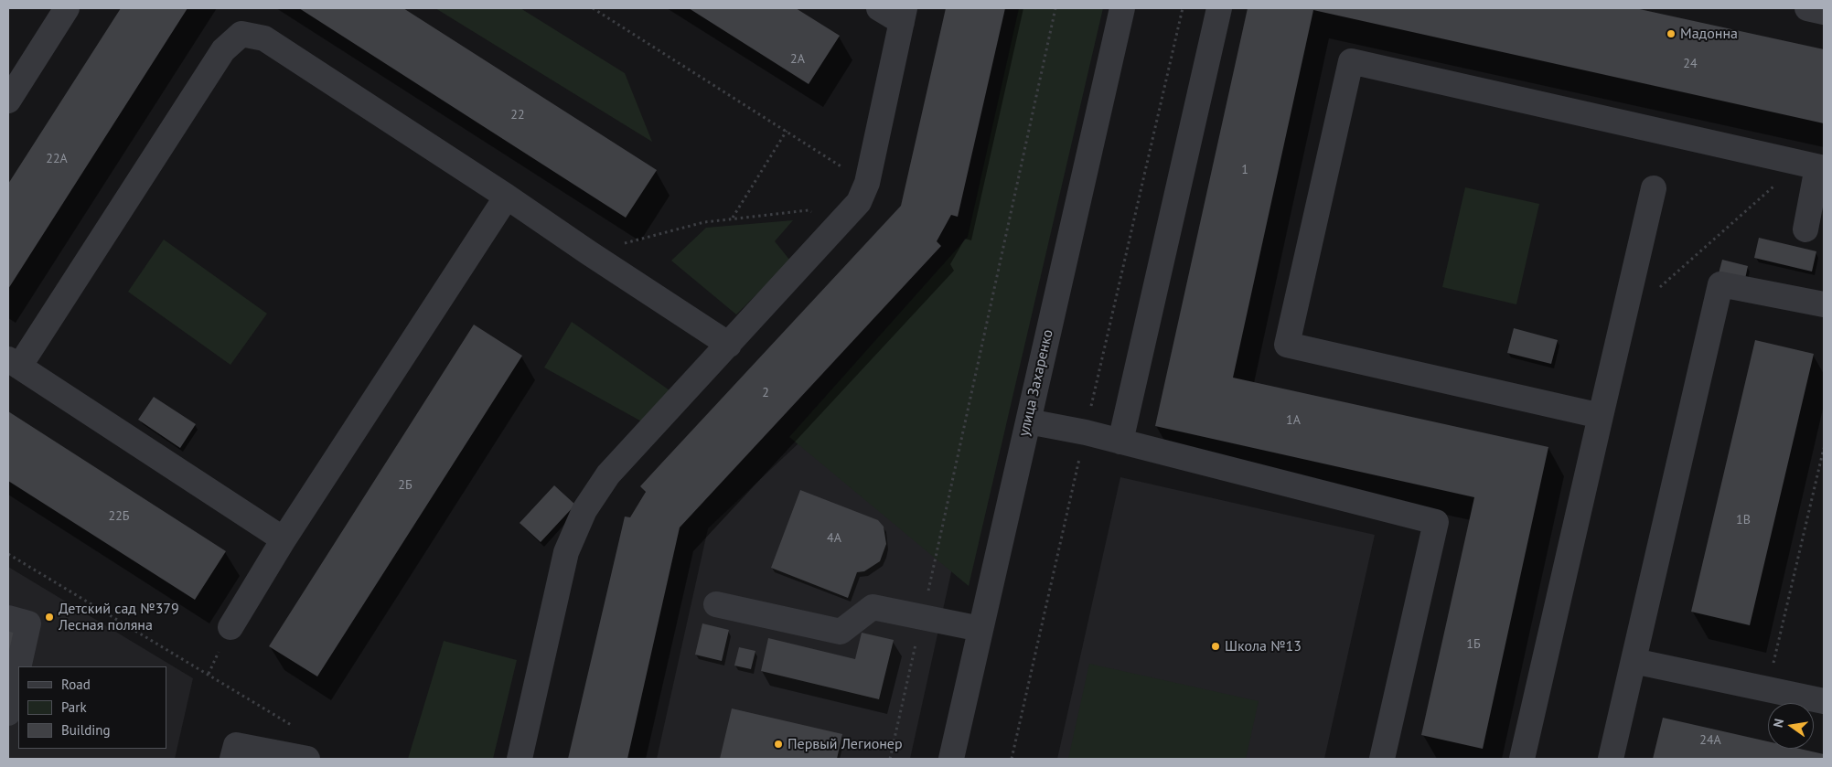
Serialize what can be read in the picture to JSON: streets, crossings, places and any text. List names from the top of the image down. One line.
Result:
{"streets":{"street":["улица Захаренко"]},"places":["Мадонна","Детский сад №379 Лесная поляна","Школа №13","Первый Легионер"],"house_numbers":["2А","24","22","22А","1","2","1А","2Б","22Б","1В","4А","1Б","24А"],"legend":["Road","Park","Building"],"north":"left"}
